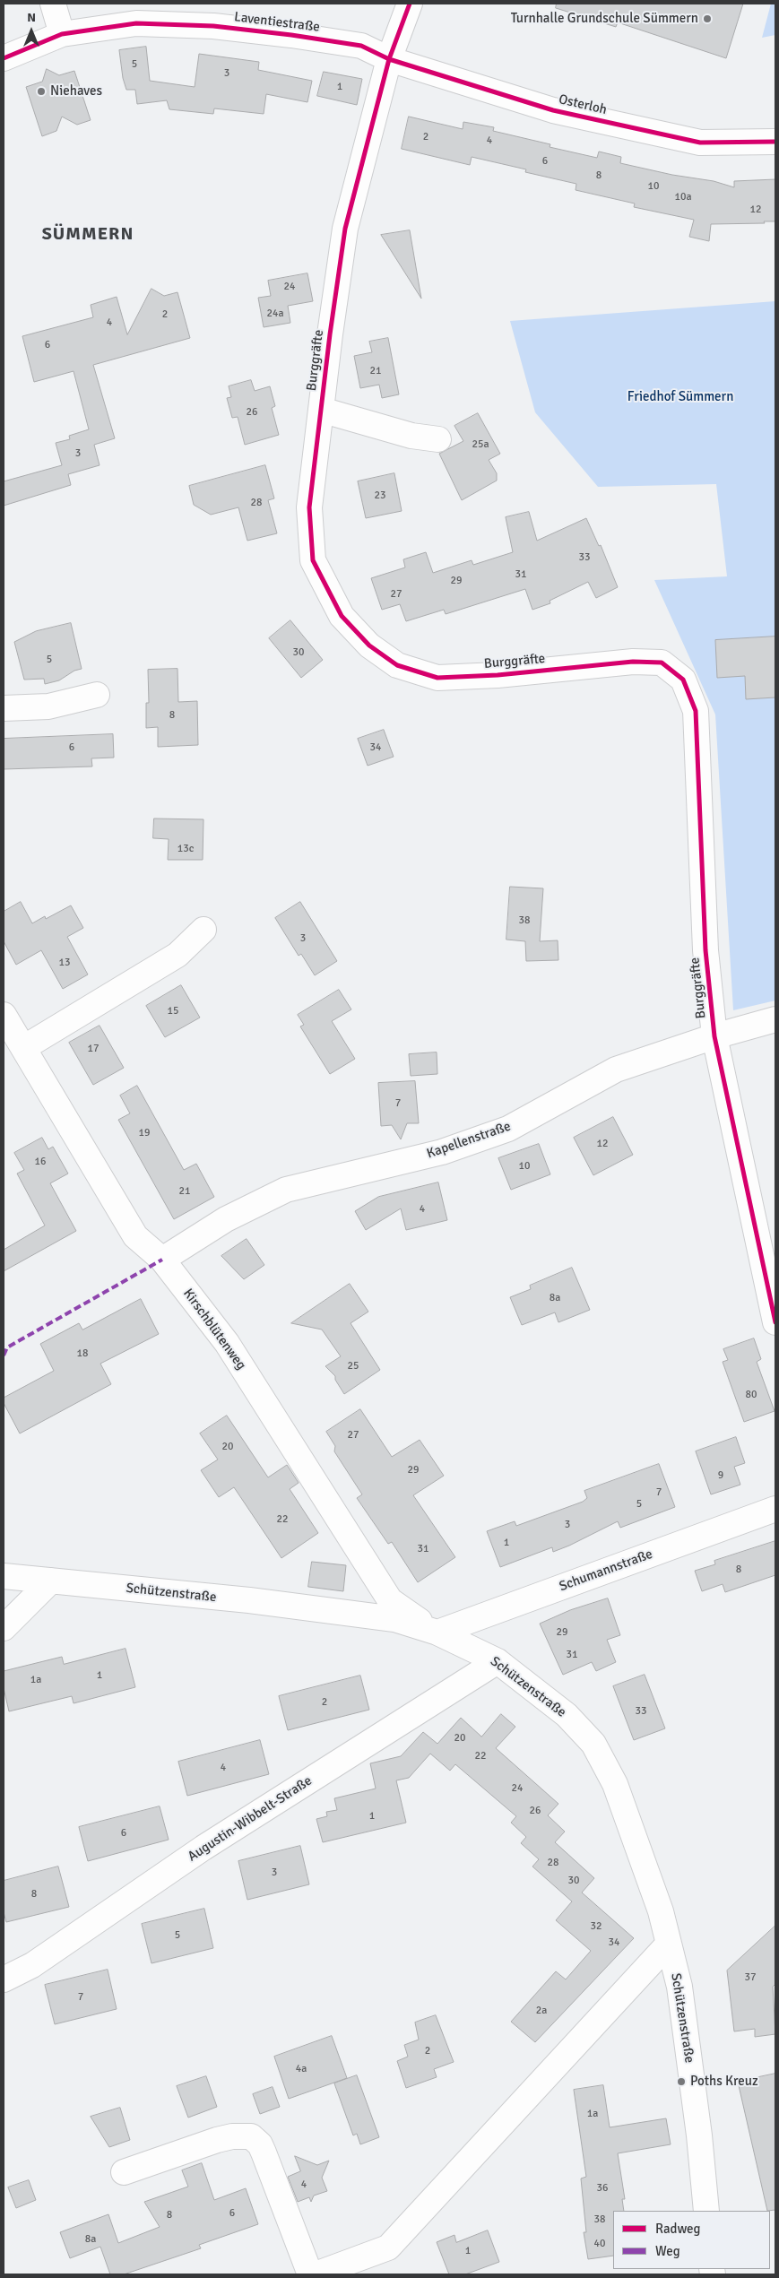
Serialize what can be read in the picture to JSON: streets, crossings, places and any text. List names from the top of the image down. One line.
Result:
{"streets":{"street":["Laventiestraße","Osterloh","Burggräfte","Kapellenstraße","Kirschblütenweg","Schumannstraße","Schützenstraße","Augustin-Wibbelt-Straße"]},"crossings":[["Laventiestraße","Osterloh"],["Laventiestraße","Burggräfte"],["Osterloh","Burggräfte"],["Burggräfte","Kapellenstraße"],["Kapellenstraße","Kirschblütenweg"],["Kirschblütenweg","Schumannstraße"],["Kirschblütenweg","Schützenstraße"],["Schumannstraße","Schützenstraße"],["Schützenstraße","Augustin-Wibbelt-Straße"]],"districts":["SÜMMERN"],"parks":["Friedhof Sümmern"],"places":["Turnhalle Grundschule Sümmern","Niehaves","Poths Kreuz"],"house_numbers":["5","3","1","2","4","6","8","10","10a","12","24","24a","2","4","6","21","26","25a","3","23","28","33","31","29","27","30","5","8","6","34","13c","38","3","13","15","17","7","19","12","16","10","21","4","8a","18","25","80","27","20","29","9","7","5","22","3","1","31","8","29","31","1","1a","2","33","20","22","4","24","26","1","6","28","3","30","8","32","5","34","37","7","2a","2","4a","1a","4","36","6","8","38","8a","40","1"],"legend":["Radweg","Weg"],"north":"top"}
